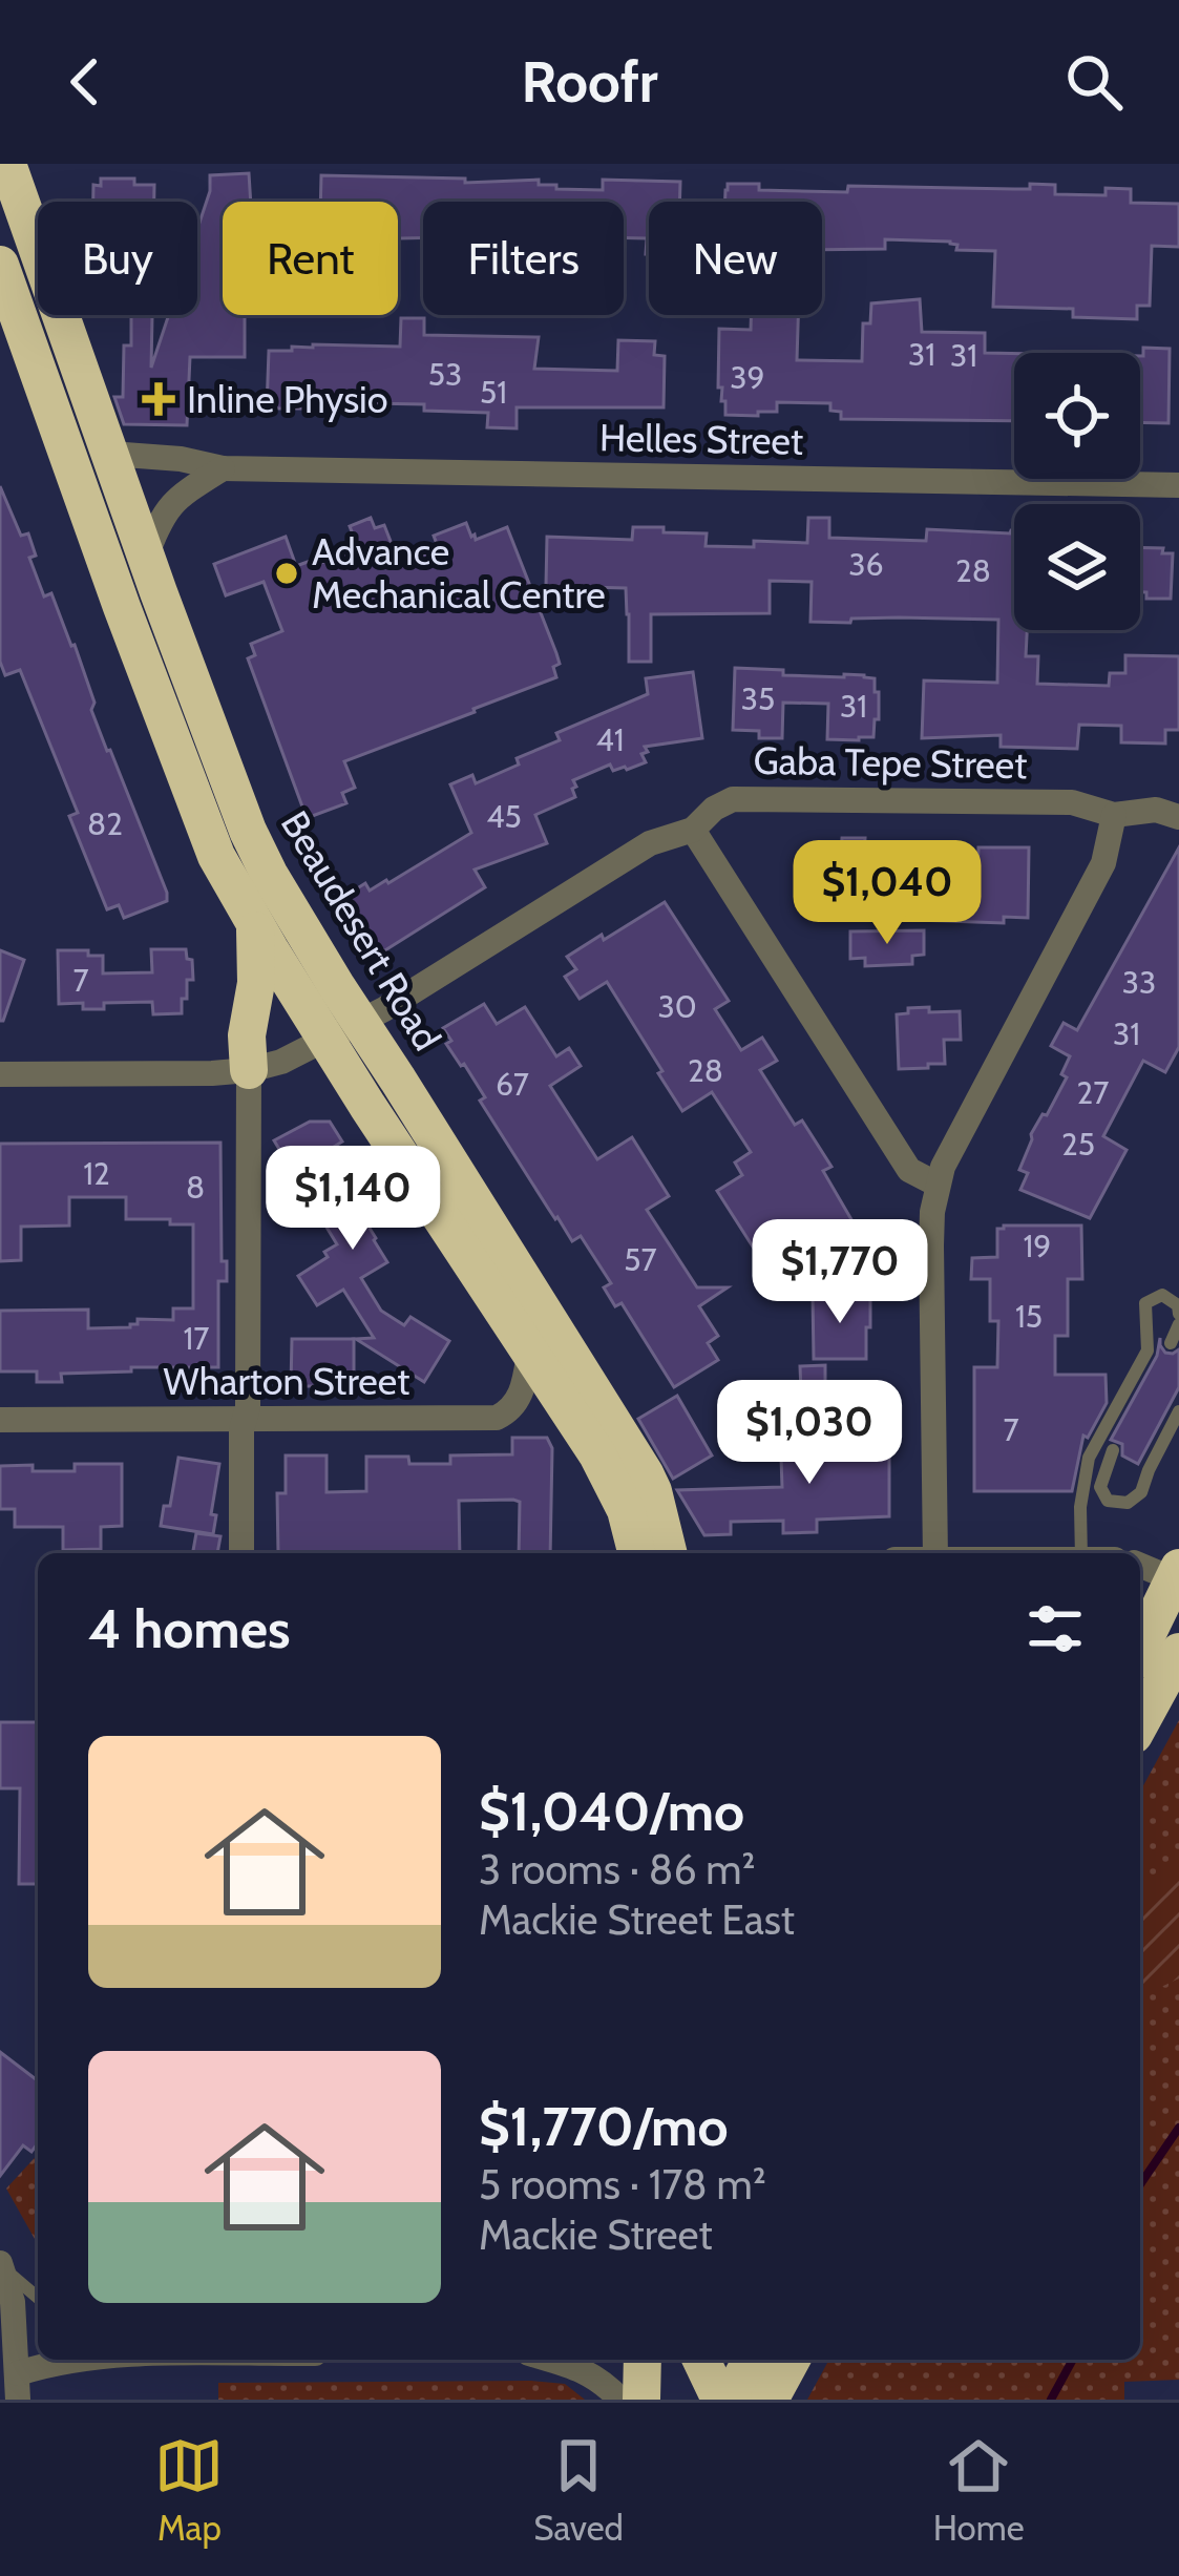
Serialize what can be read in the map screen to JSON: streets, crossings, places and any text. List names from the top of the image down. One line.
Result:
{"streets":{"highway":["Beaudesert Road"],"street":["Helles Street","Gaba Tepe Street","Wharton Street"]},"crossings":[["Helles Street","Beaudesert Road"],["Gaba Tepe Street","Beaudesert Road"],["Beaudesert Road","Wharton Street"]],"places":{"health":["Inline Physio"],"other":["Advance Mechanical Centre"]},"house_numbers":["31","31","53","39","51","36","28","35","31","41","45","82","7","33","30","31","28","67","27","25","12","8","19","57","15","17","7"],"page":{"header":"Roofr","chip":["Buy","Rent","Filters","New"],"price":["$1,040","$1,140","$1,770","$1,030"],"heading":"4 homes","list":[{"name":"$1,040/mo","note":"3 rooms · 86 m² · Mackie Street East"},{"name":"$1,770/mo","note":"5 rooms · 178 m² · Mackie Street"}],"tabs":["Map","Saved","Home"]}}
